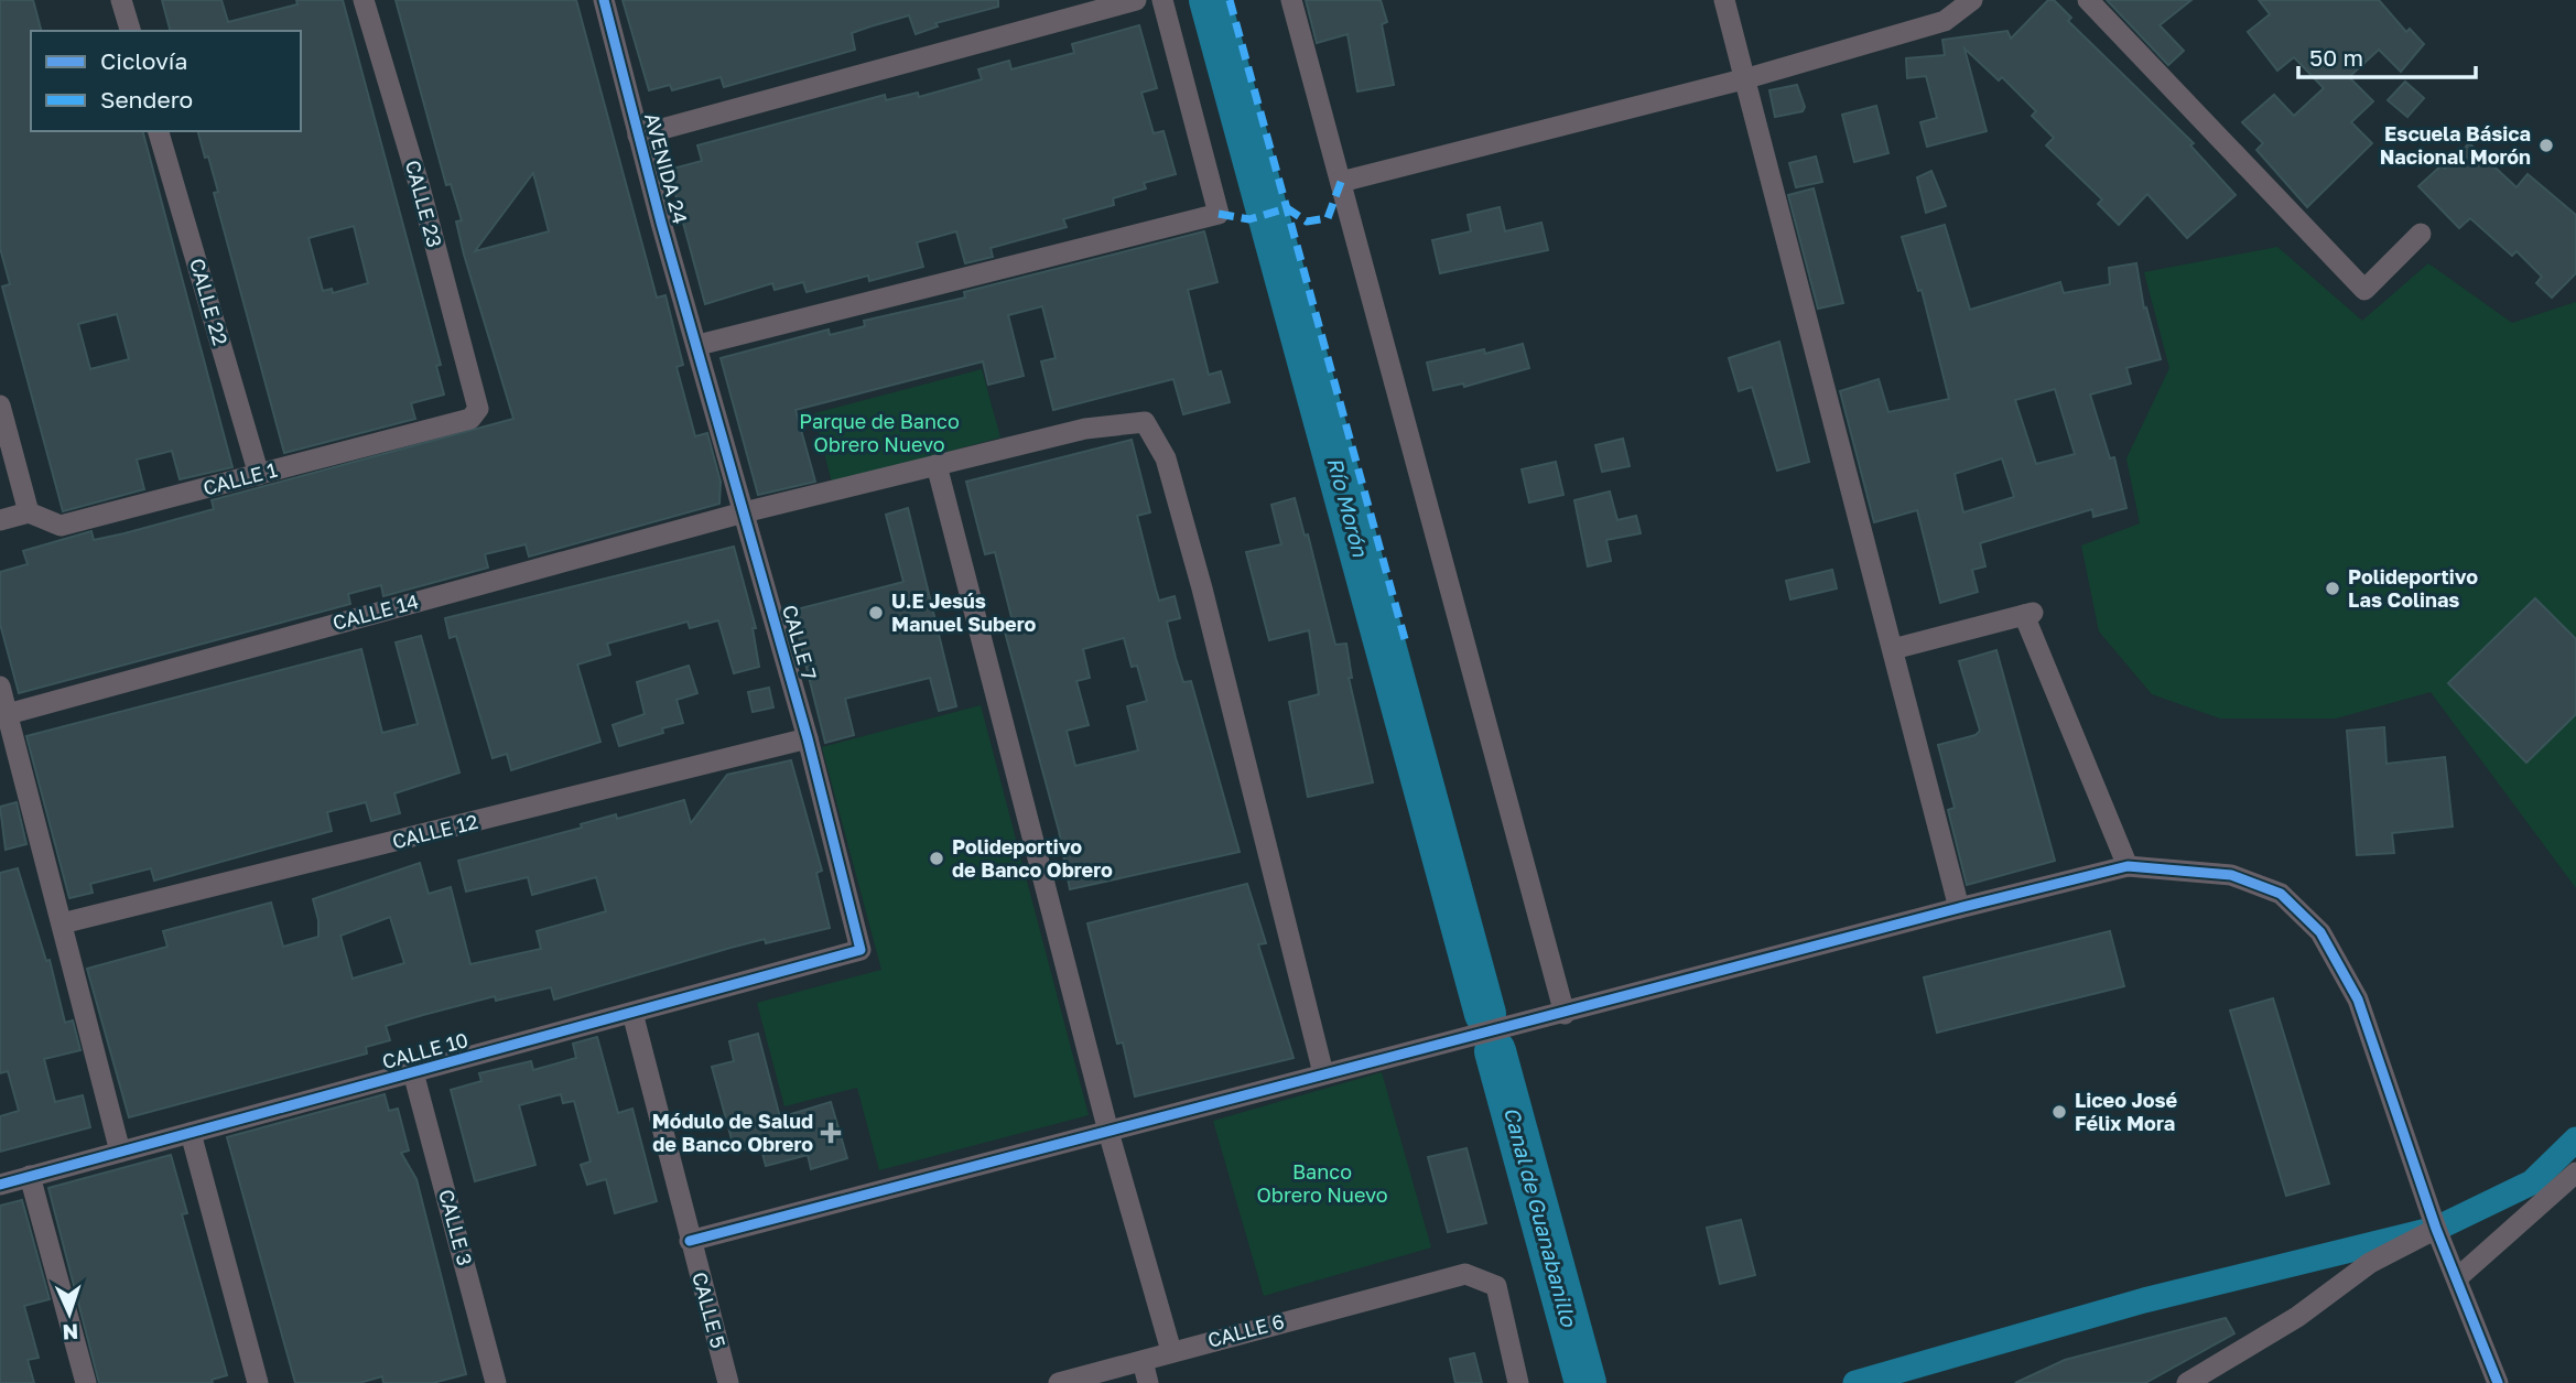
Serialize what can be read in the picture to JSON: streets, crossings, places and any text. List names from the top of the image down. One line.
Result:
{"streets":{"street":["AVENIDA 24","CALLE 23","CALLE 22","CALLE 1","CALLE 14","CALLE 7","CALLE 12","CALLE 10","CALLE 3","CALLE 5","CALLE 6"]},"crossings":[["AVENIDA 24","CALLE 7"],["CALLE 23","CALLE 1"],["CALLE 22","CALLE 1"],["CALLE 14","CALLE 7"],["CALLE 7","CALLE 12"],["CALLE 7","CALLE 10"],["CALLE 10","CALLE 3"],["CALLE 10","CALLE 5"]],"water":["Río Morón","Canal de Guanabanillo"],"parks":["Parque de Banco Obrero Nuevo","Banco Obrero Nuevo"],"places":{"other":["Escuela Básica Nacional Morón","Polideportivo Las Colinas","U.E Jesús Manuel Subero","Polideportivo de Banco Obrero","Liceo José Félix Mora"],"health":["Módulo de Salud de Banco Obrero"]},"legend":["Ciclovía","Sendero"],"scale_bar":"50 m","north":"bottom"}
